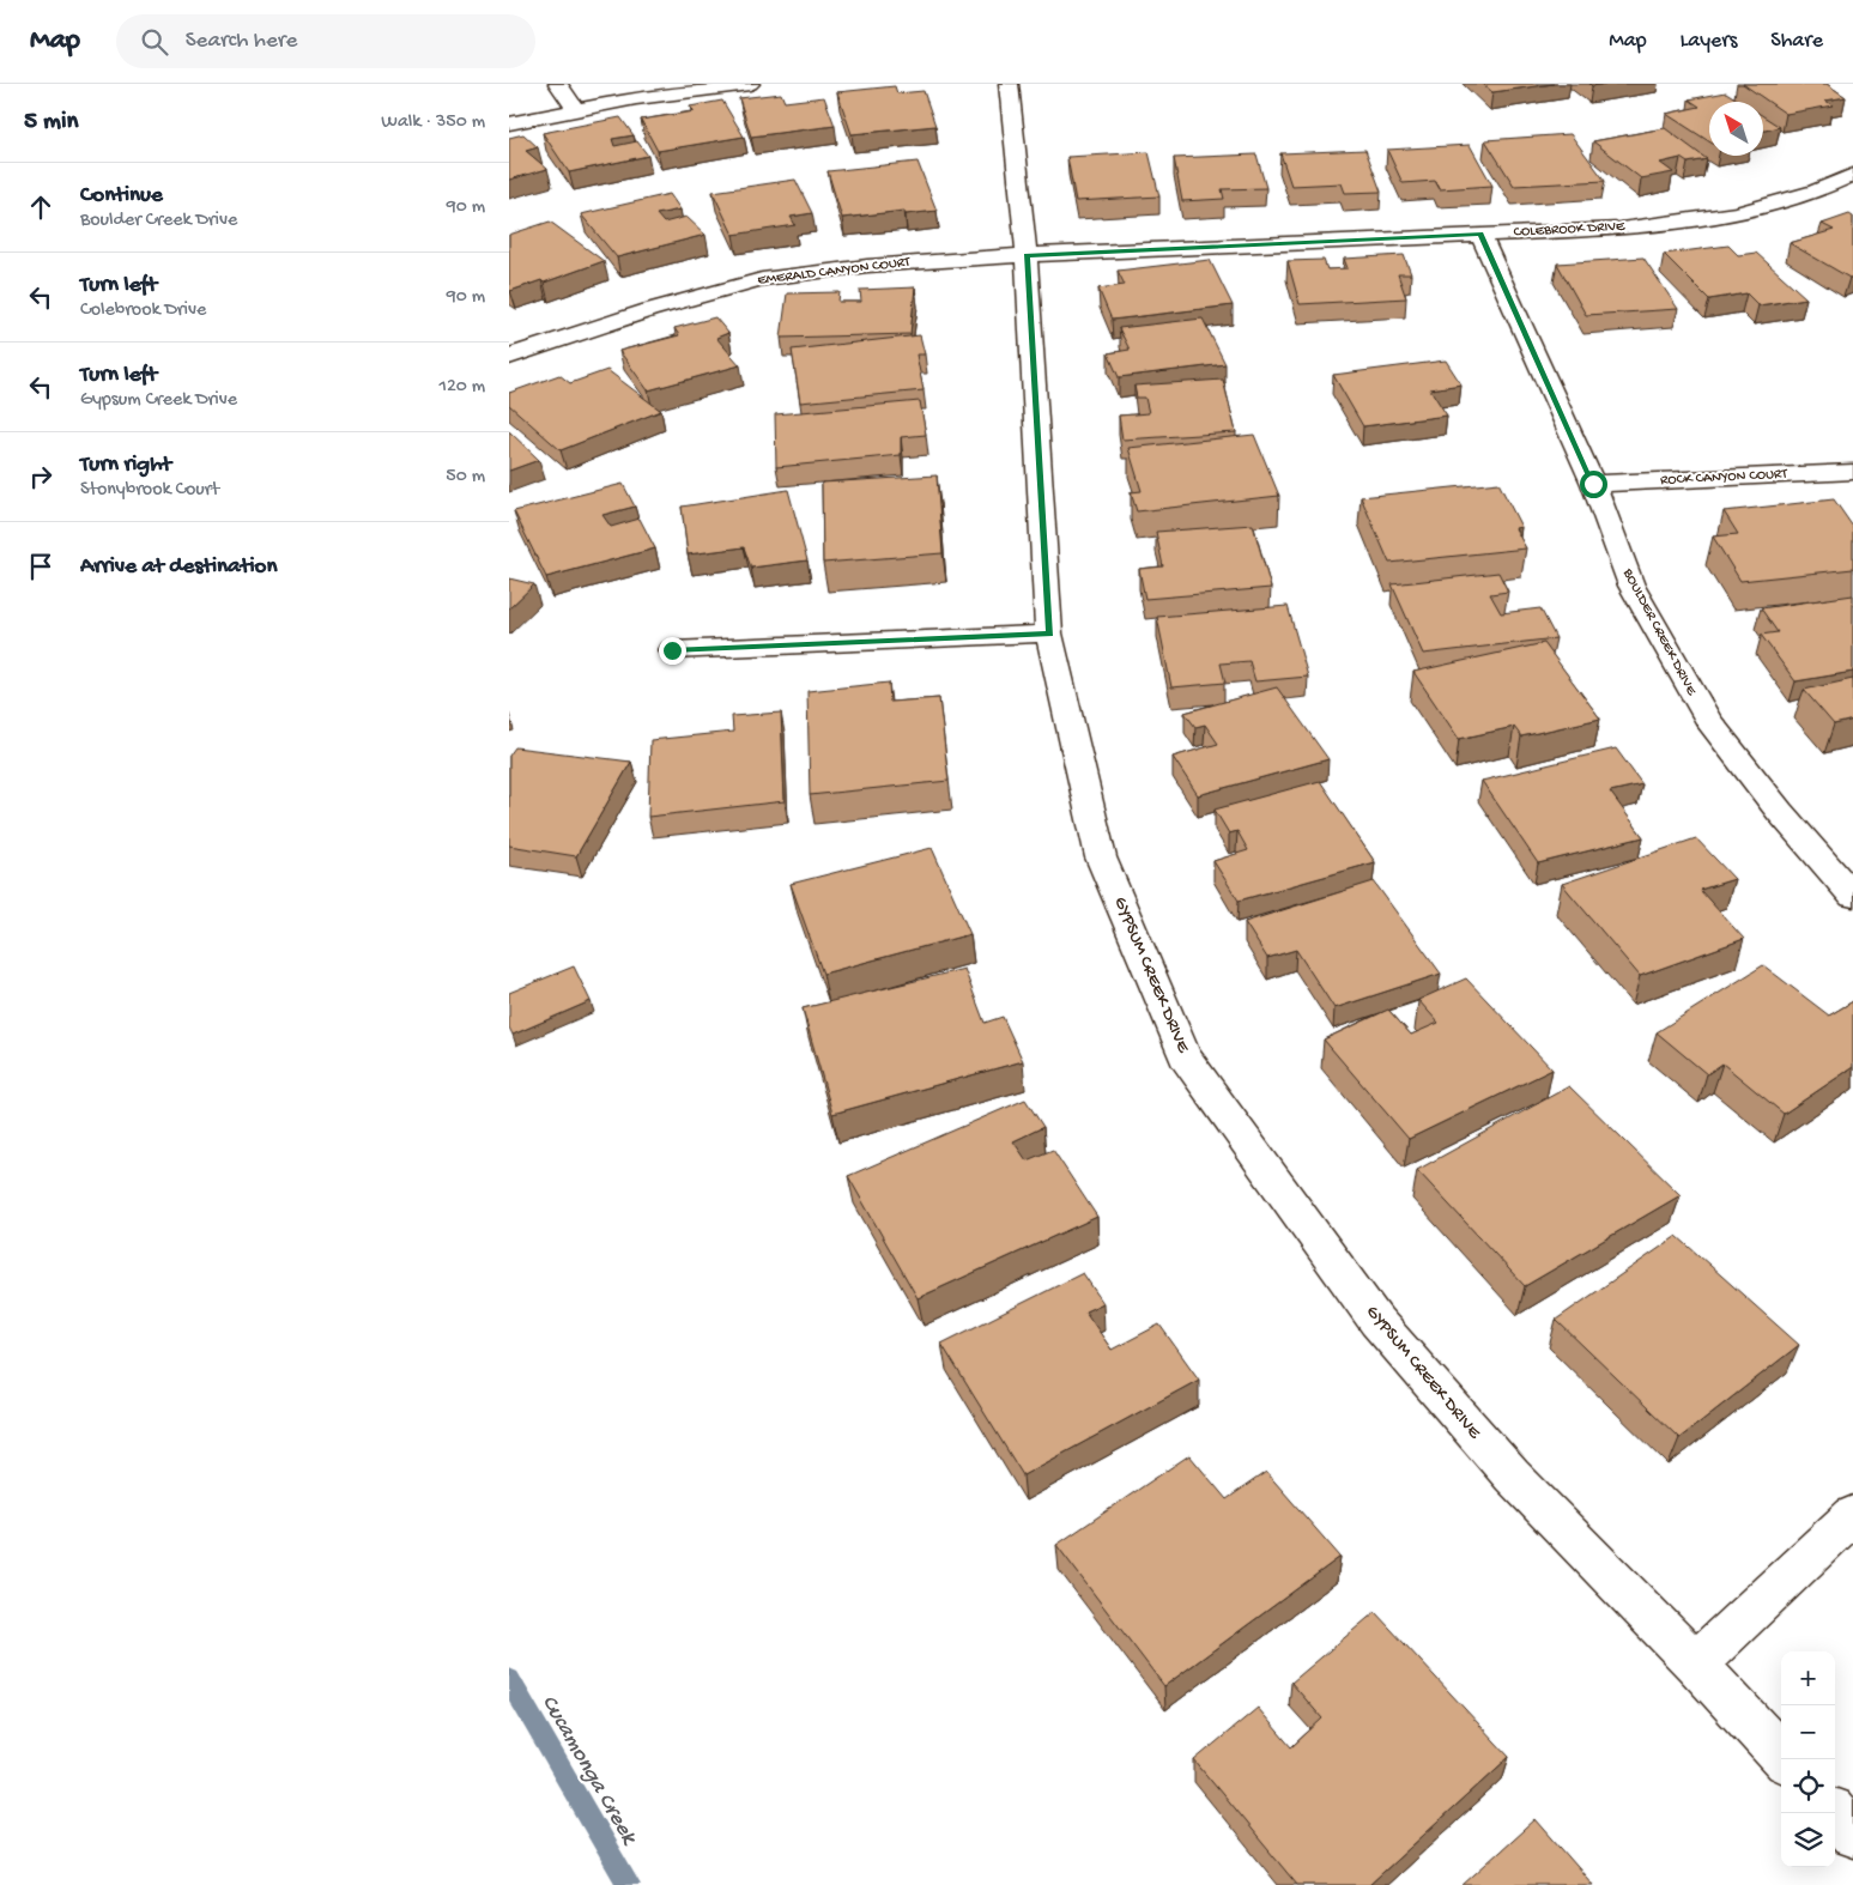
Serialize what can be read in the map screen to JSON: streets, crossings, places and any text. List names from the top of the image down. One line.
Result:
{"streets":{"street":["COLEBROOK DRIVE","EMERALD CANYON COURT","ROCK CANYON COURT","BOULDER CREEK DRIVE","GYPSUM CREEK DRIVE"]},"crossings":[["COLEBROOK DRIVE","EMERALD CANYON COURT"],["COLEBROOK DRIVE","BOULDER CREEK DRIVE"],["COLEBROOK DRIVE","GYPSUM CREEK DRIVE"],["EMERALD CANYON COURT","GYPSUM CREEK DRIVE"],["ROCK CANYON COURT","BOULDER CREEK DRIVE"]],"water":["Cucamonga Creek"],"north":"top left","page":{"header":"Map","search":"Search here","nav":["Map","Layers","Share"],"heading":["5 min","Walk · 350 m"],"list":[["Continue","Boulder Creek Drive","90 m"],["Turn left","Colebrook Drive","90 m"],["Turn left","Gypsum Creek Drive","120 m"],["Turn right","Stonybrook Court","50 m"],"Arrive at destination"],"map_buttons":["+","−"]}}
